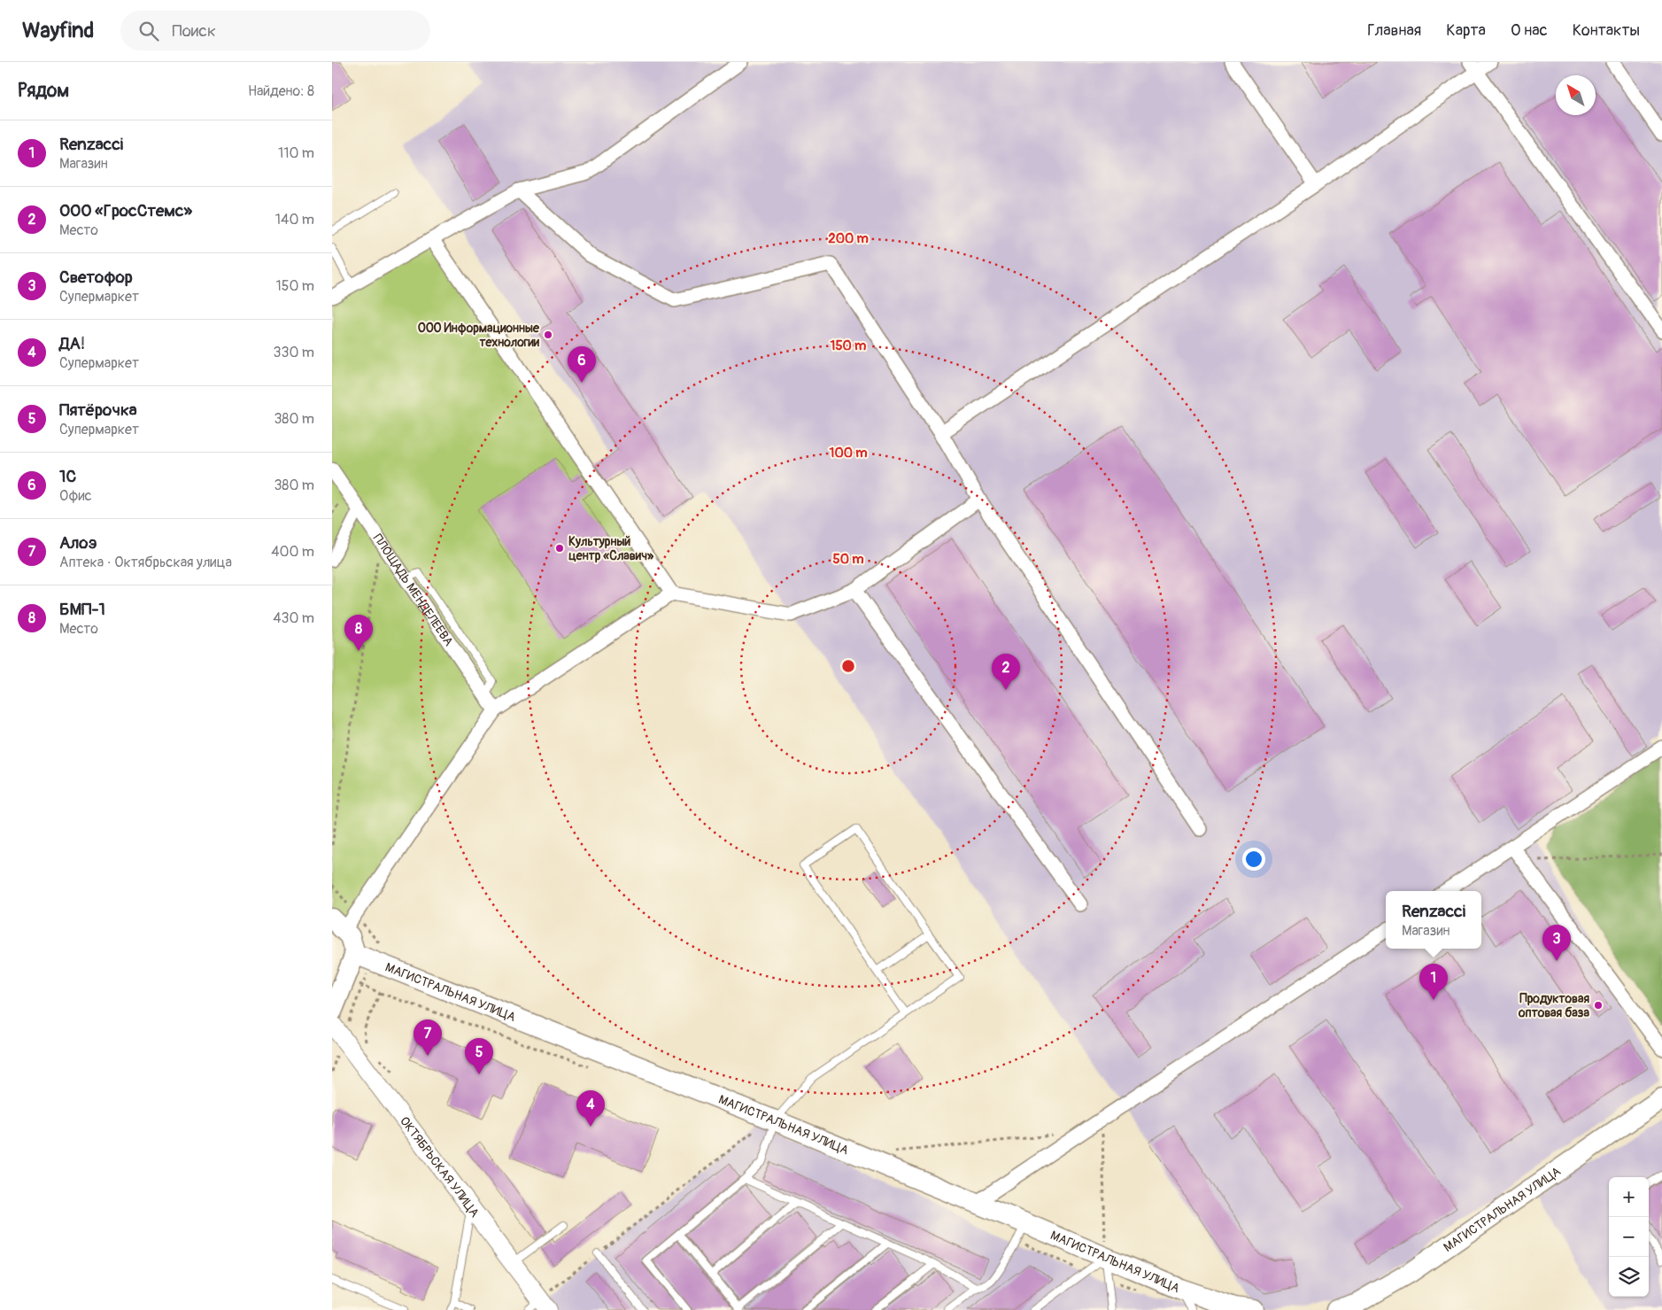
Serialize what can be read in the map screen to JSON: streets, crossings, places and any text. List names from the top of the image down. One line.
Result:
{"streets":{"main road":["МАГИСТРАЛЬНАЯ УЛИЦА"],"street":["ПЛОЩАДЬ МЕНДЕЛЕЕВА","ОКТЯБРЬСКАЯ УЛИЦА"]},"places":["ООО Информационные технологии","Культурный центр «Славич»","Продуктовая оптовая база"],"north":"top left","page":{"header":"Wayfind","search":"Поиск","nav":["Главная","Карта","О нас","Контакты"],"heading":["Рядом","Найдено: 8"],"list":[{"mark":"1","name":"Renzacci","note":"Магазин","value":"110 m"},{"mark":"2","name":"ООО «ГросСтемс»","note":"Место","value":"140 m"},{"mark":"3","name":"Светофор","note":"Супермаркет","value":"150 m"},{"mark":"4","name":"ДА!","note":"Супермаркет","value":"330 m"},{"mark":"5","name":"Пятёрочка","note":"Супермаркет","value":"380 m"},{"mark":"6","name":"1С","note":"Офис","value":"380 m"},{"mark":"7","name":"Алоэ","note":"Аптека · Октябрьская улица","value":"400 m"},{"mark":"8","name":"БМП-1","note":"Место","value":"430 m"}],"pins":["6","8","2","3","1","7","5","4"],"popup":["Renzacci","Магазин"],"map_buttons":["+","−"]},"rings":["200 m","150 m","100 m","50 m"]}
